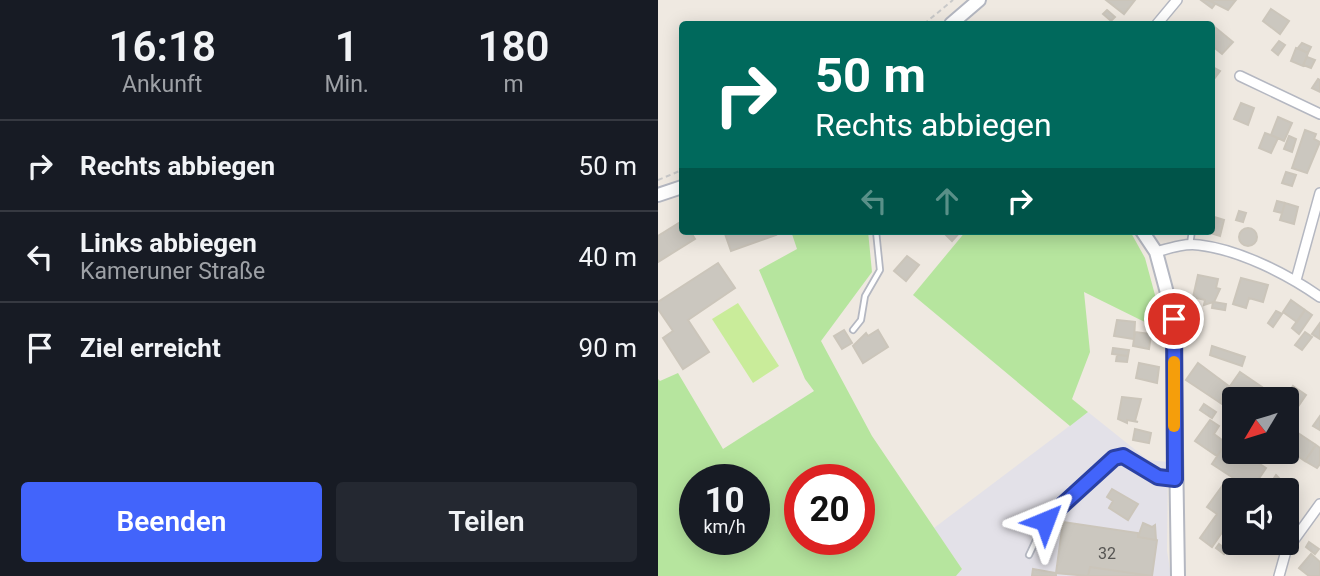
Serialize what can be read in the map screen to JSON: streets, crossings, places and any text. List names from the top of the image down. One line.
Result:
{"house_numbers":["32"],"north":"bottom left","page":{"eta":["16:18","Ankunft","1","Min.","180","m"],"turn":["50 m","Rechts abbiegen"],"list":[{"name":"Rechts abbiegen","value":"50 m"},{"name":"Links abbiegen","note":"Kameruner Straße","value":"40 m"},{"name":"Ziel erreicht","value":"90 m"}],"speed":"10 km/h","limit":"20","buttons":["Beenden","Teilen"]}}
